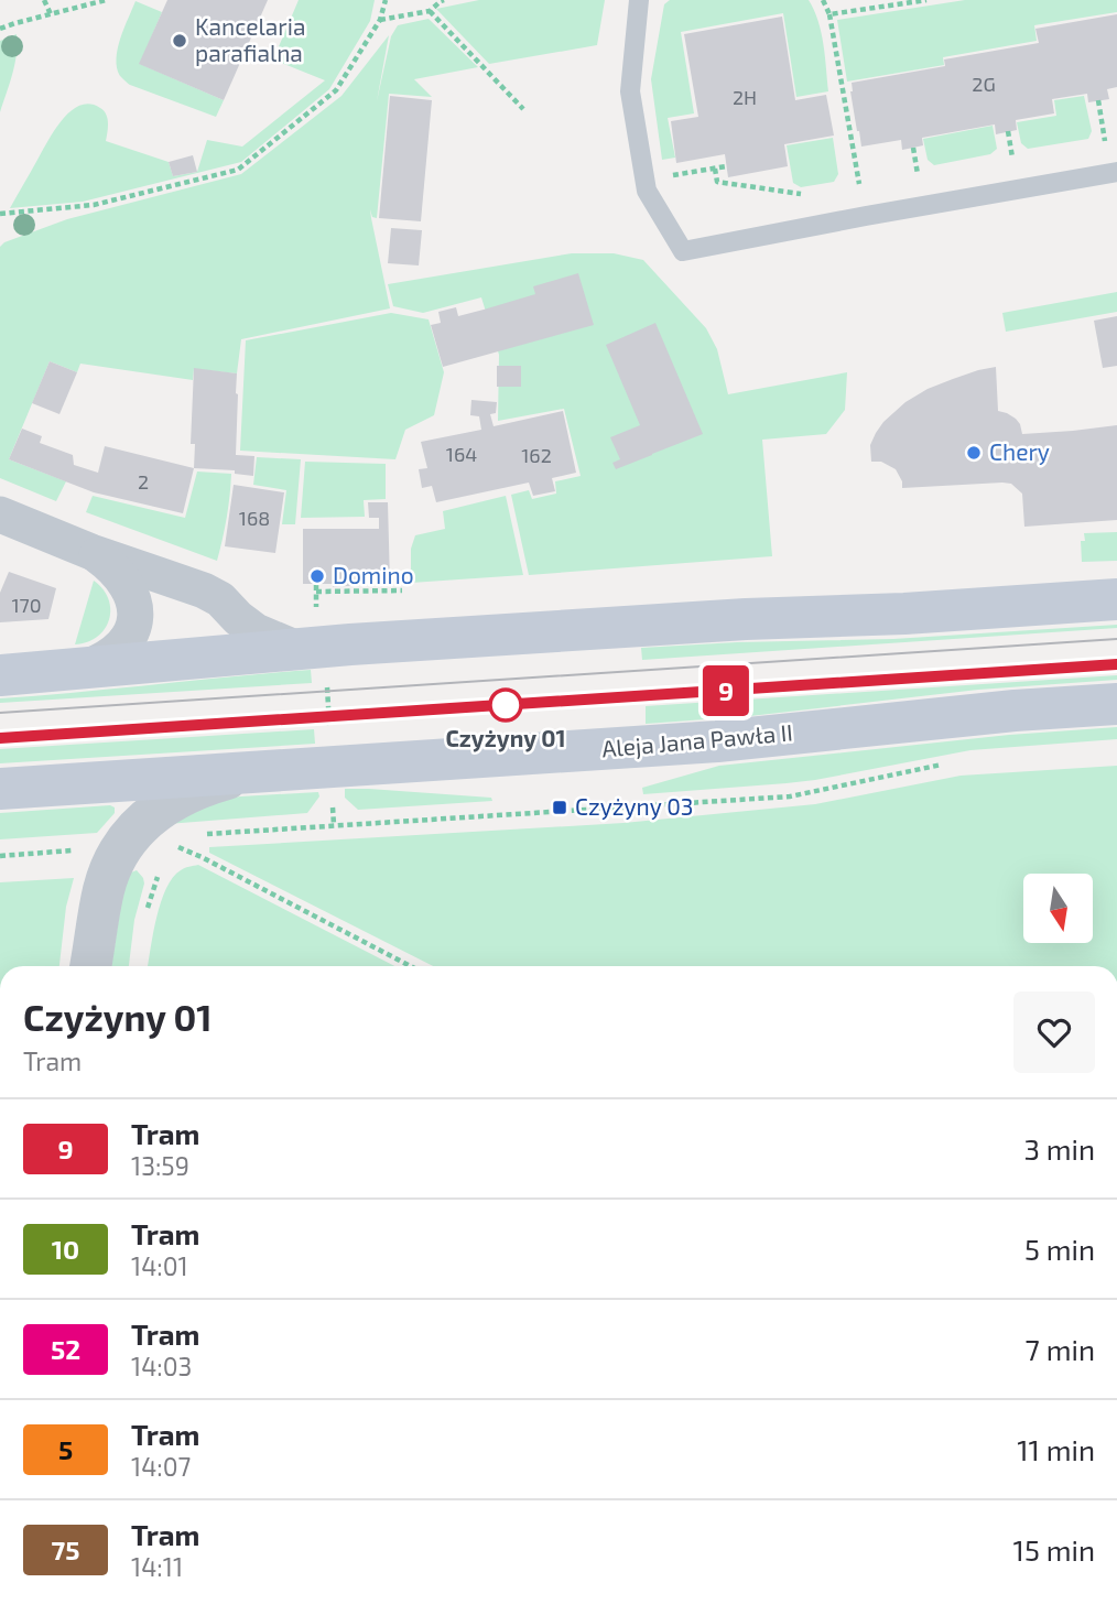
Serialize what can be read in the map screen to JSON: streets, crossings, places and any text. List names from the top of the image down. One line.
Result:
{"streets":{"main road":["Aleja Jana Pawła II"]},"places":{"other":["Kancelaria parafialna","Chery","Domino","Czyżyny 01"],"transit":["Czyżyny 03"]},"lines":["tram line 9"],"house_numbers":["2G","2H","164","162","2","168","170"],"north":"bottom","page":{"on_map":"9","heading":["Czyżyny 01","Tram"],"list":[{"mark":"9","name":"Tram","note":"13:59","value":"3 min"},{"mark":"10","name":"Tram","note":"14:01","value":"5 min"},{"mark":"52","name":"Tram","note":"14:03","value":"7 min"},{"mark":"5","name":"Tram","note":"14:07","value":"11 min"},{"mark":"75","name":"Tram","note":"14:11","value":"15 min"}]}}
